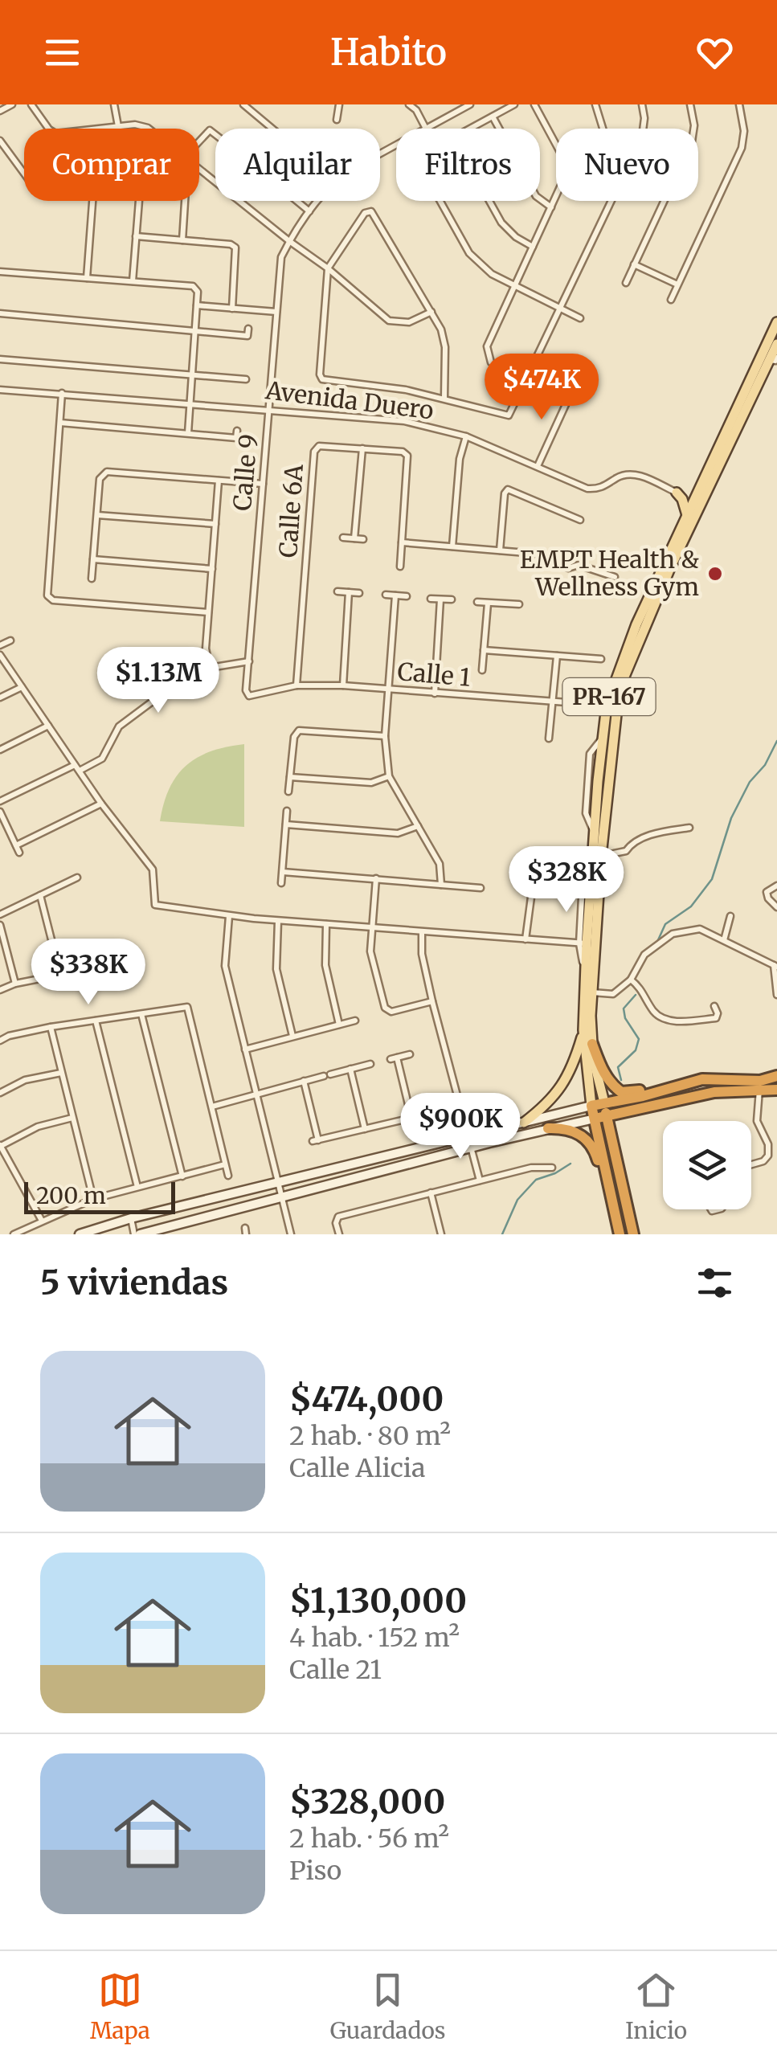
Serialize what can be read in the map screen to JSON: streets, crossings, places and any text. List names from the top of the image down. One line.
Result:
{"streets":{"highway":["PR-167"],"street":["Avenida Duero","Calle 9","Calle 6A","Calle 1"]},"crossings":[["Avenida Duero","Calle 9"],["Calle 9","Calle 1"],["Calle 6A","Calle 1"],["Calle 1","PR-167"]],"places":["EMPT Health & Wellness Gym"],"scale_bar":"200 m","page":{"header":"Habito","chip":["Comprar","Alquilar","Filtros","Nuevo"],"price":["$474K","$1.13M","$328K","$338K","$900K"],"scale":"200 m","heading":"5 viviendas","list":[{"name":"$474,000","note":"2 hab. · 80 m² · Calle Alicia"},{"name":"$1,130,000","note":"4 hab. · 152 m² · Calle 21"},{"name":"$328,000","note":"2 hab. · 56 m² · Piso"}],"tabs":["Mapa","Guardados","Inicio"]}}
